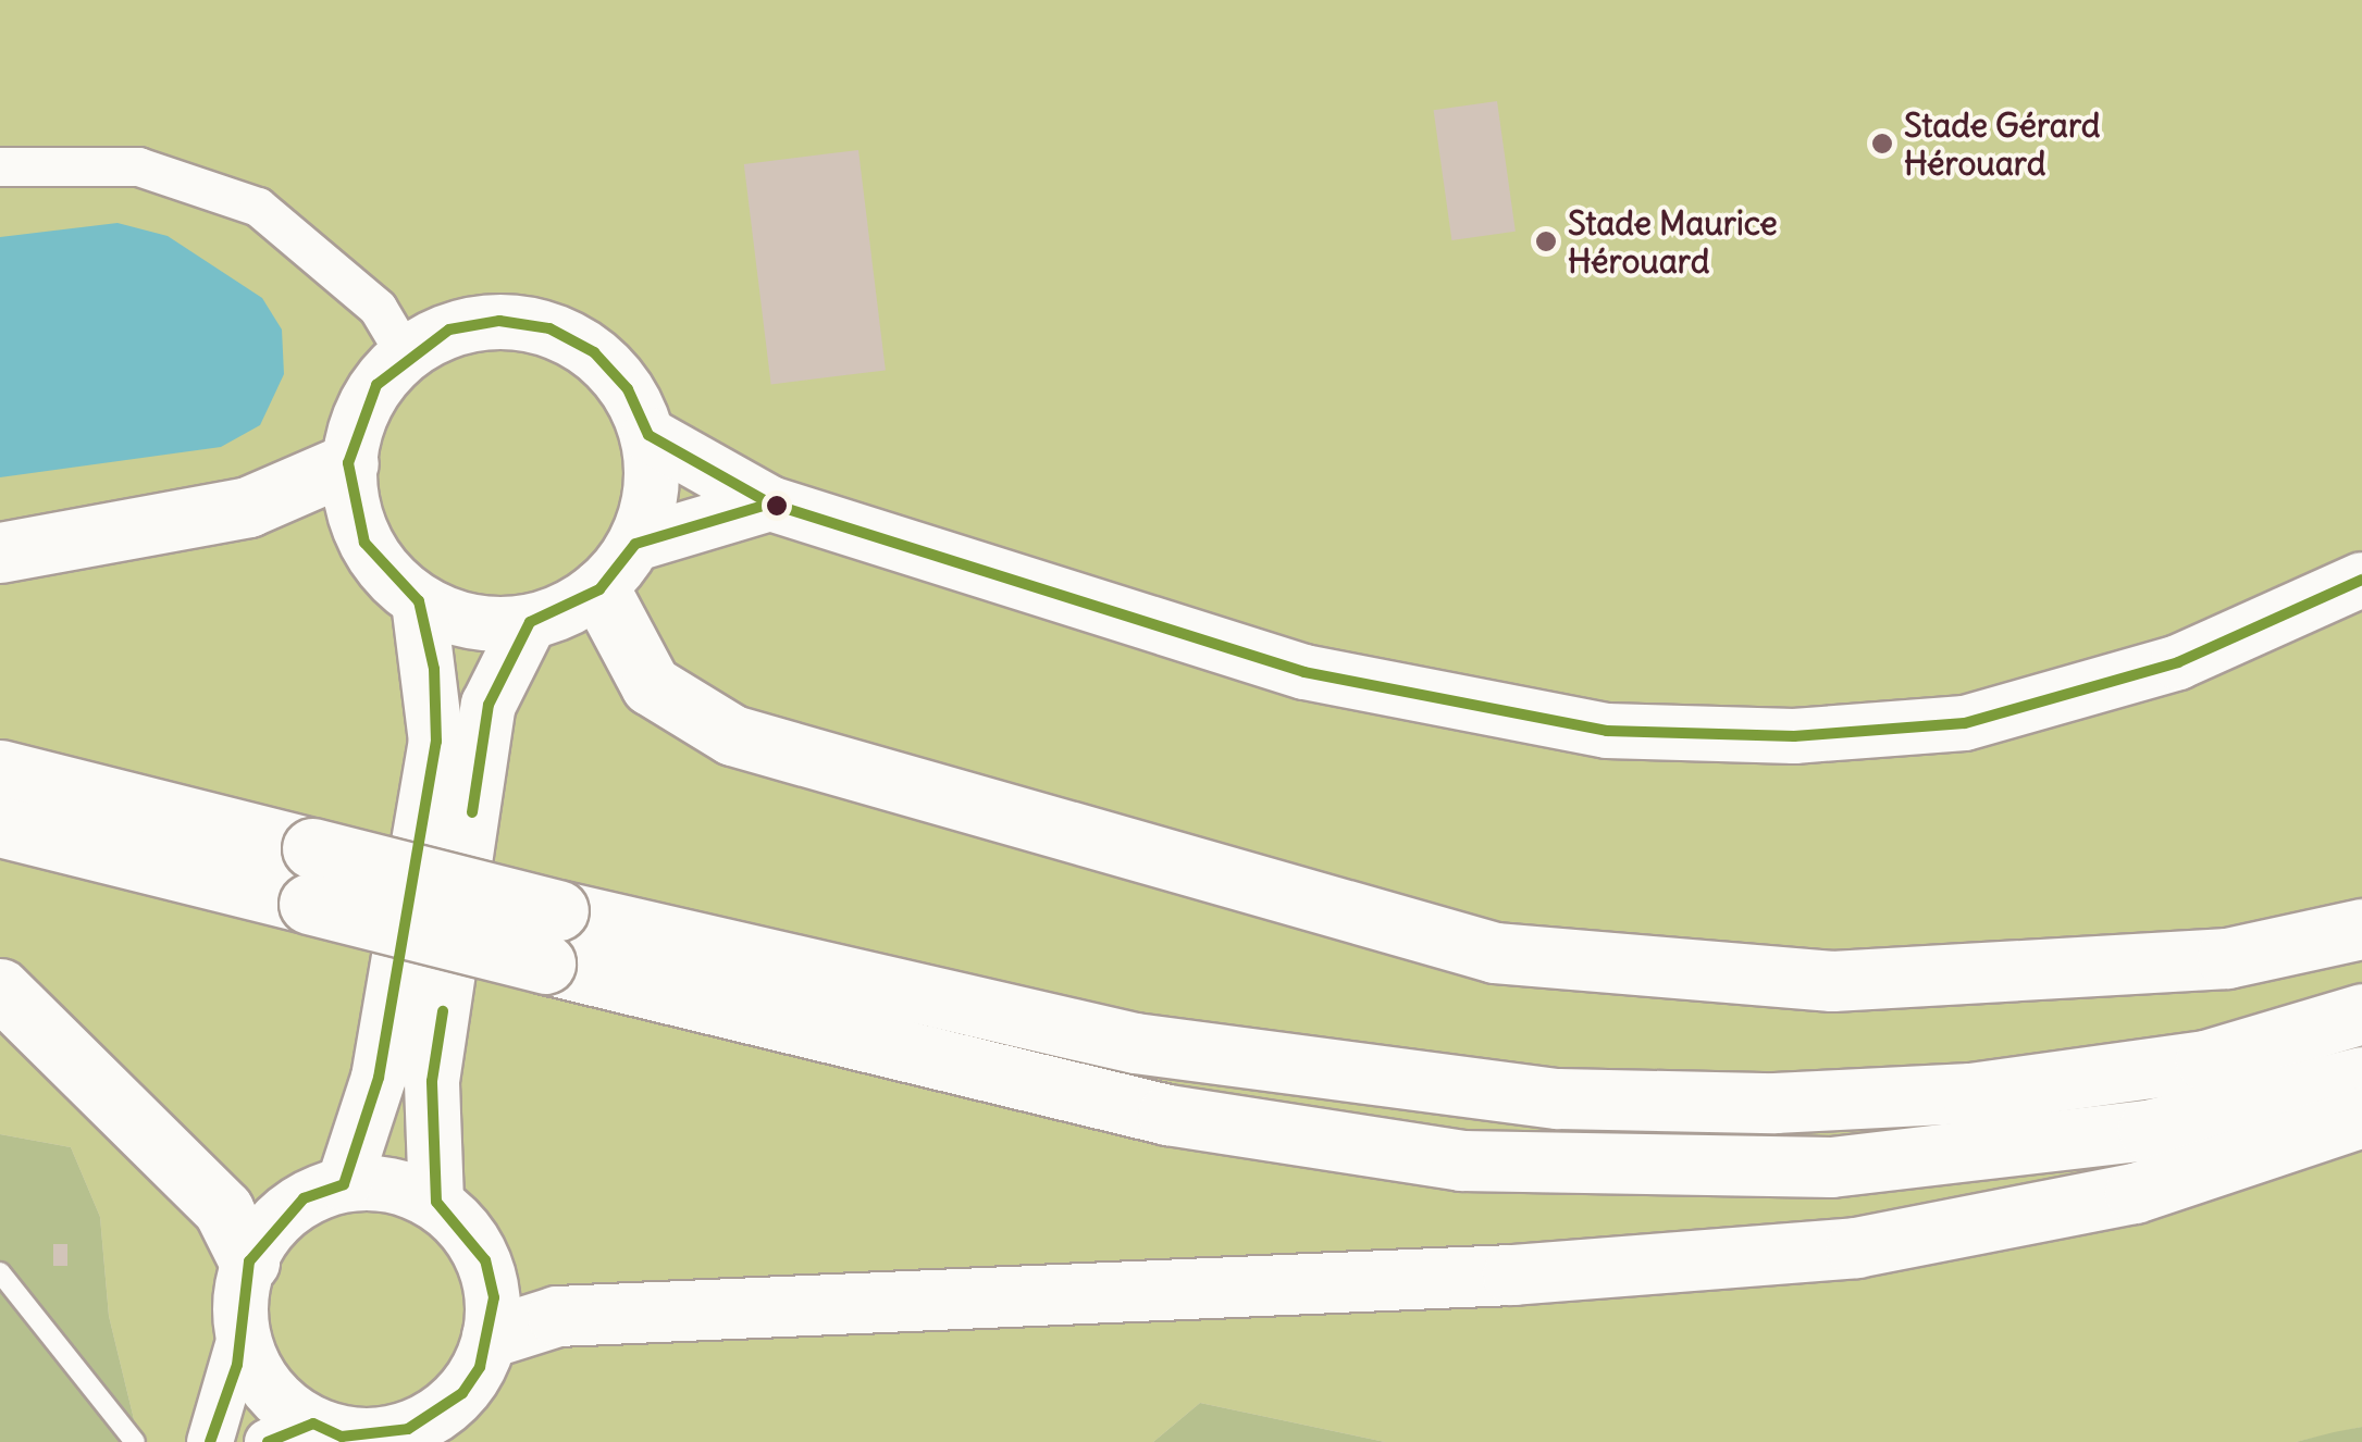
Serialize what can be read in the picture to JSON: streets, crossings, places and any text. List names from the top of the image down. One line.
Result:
{"places":["Stade Gérard Hérouard","Stade Maurice Hérouard"]}
